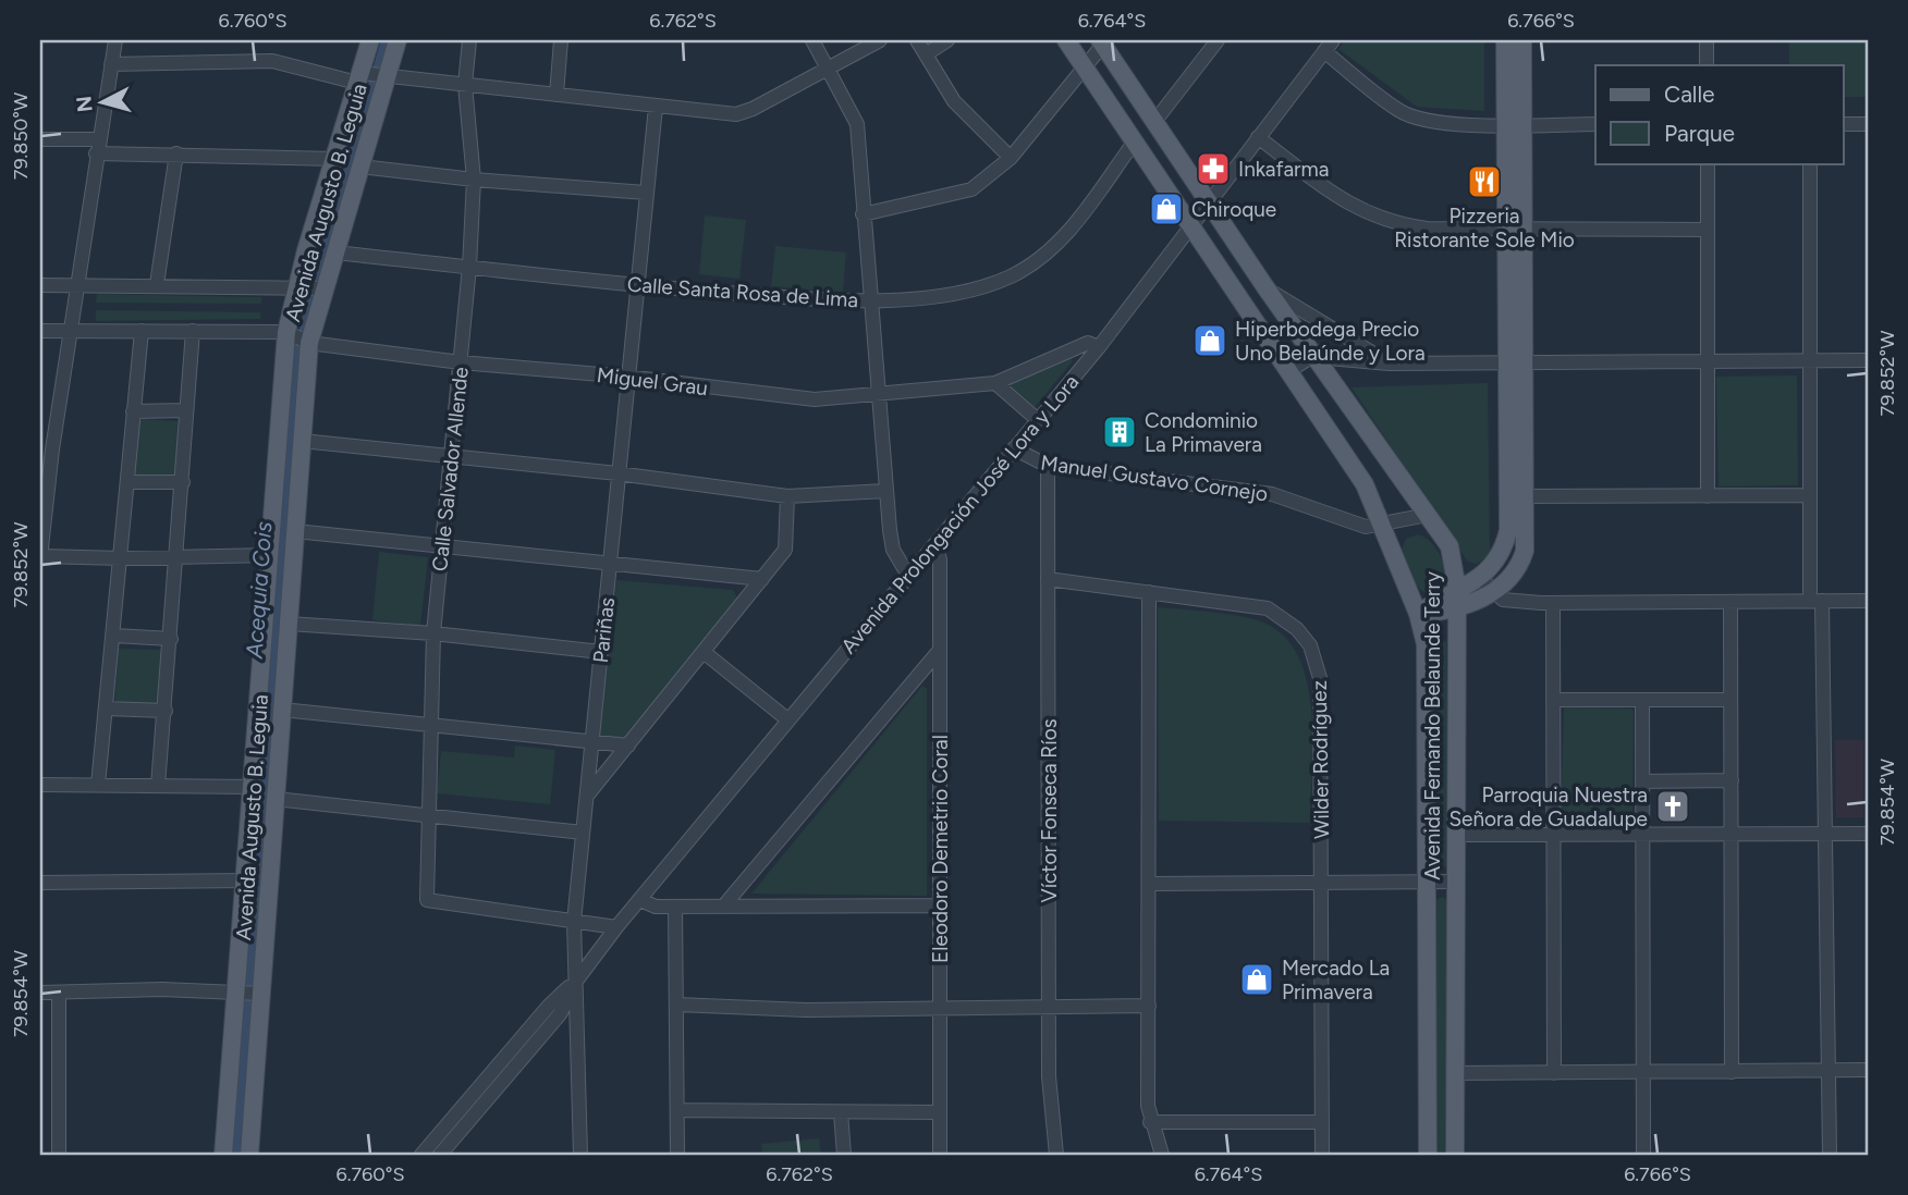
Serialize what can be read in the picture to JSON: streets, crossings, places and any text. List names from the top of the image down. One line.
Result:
{"streets":{"main road":["Avenida Augusto B. Leguia","Avenida Fernando Belaunde Terry"],"street":["Calle Santa Rosa de Lima","Miguel Grau","Calle Salvador Allende","Manuel Gustavo Cornejo","Avenida Prolongación José Lora y Lora","Pariñas","Wilder Rodríguez","Víctor Fonseca Ríos","Eleodoro Demetrio Coral"]},"crossings":[["Avenida Augusto B. Leguia","Calle Santa Rosa de Lima"],["Avenida Augusto B. Leguia","Miguel Grau"],["Calle Santa Rosa de Lima","Calle Salvador Allende"],["Calle Santa Rosa de Lima","Pariñas"],["Calle Santa Rosa de Lima","Avenida Fernando Belaunde Terry"],["Miguel Grau","Calle Salvador Allende"],["Miguel Grau","Avenida Prolongación José Lora y Lora"],["Miguel Grau","Pariñas"],["Calle Salvador Allende","Pariñas"],["Manuel Gustavo Cornejo","Avenida Prolongación José Lora y Lora"],["Manuel Gustavo Cornejo","Avenida Fernando Belaunde Terry"],["Manuel Gustavo Cornejo","Víctor Fonseca Ríos"],["Avenida Prolongación José Lora y Lora","Pariñas"],["Avenida Prolongación José Lora y Lora","Avenida Fernando Belaunde Terry"],["Avenida Prolongación José Lora y Lora","Eleodoro Demetrio Coral"],["Wilder Rodríguez","Víctor Fonseca Ríos"]],"water":["Acequia Cois"],"places":{"pharmacy":["Inkafarma"],"restaurant":["Pizzeria Ristorante Sole Mio"],"shop":["Chiroque","Hiperbodega Precio Uno Belaúnde y Lora","Mercado La Primavera"],"building":["Condominio La Primavera"],"church":["Parroquia Nuestra Señora de Guadalupe"]},"legend":["Calle","Parque"],"north":"left","coordinates":["6.760°S","6.762°S","6.764°S","6.766°S","79.850°W","79.852°W","79.854°W"]}
